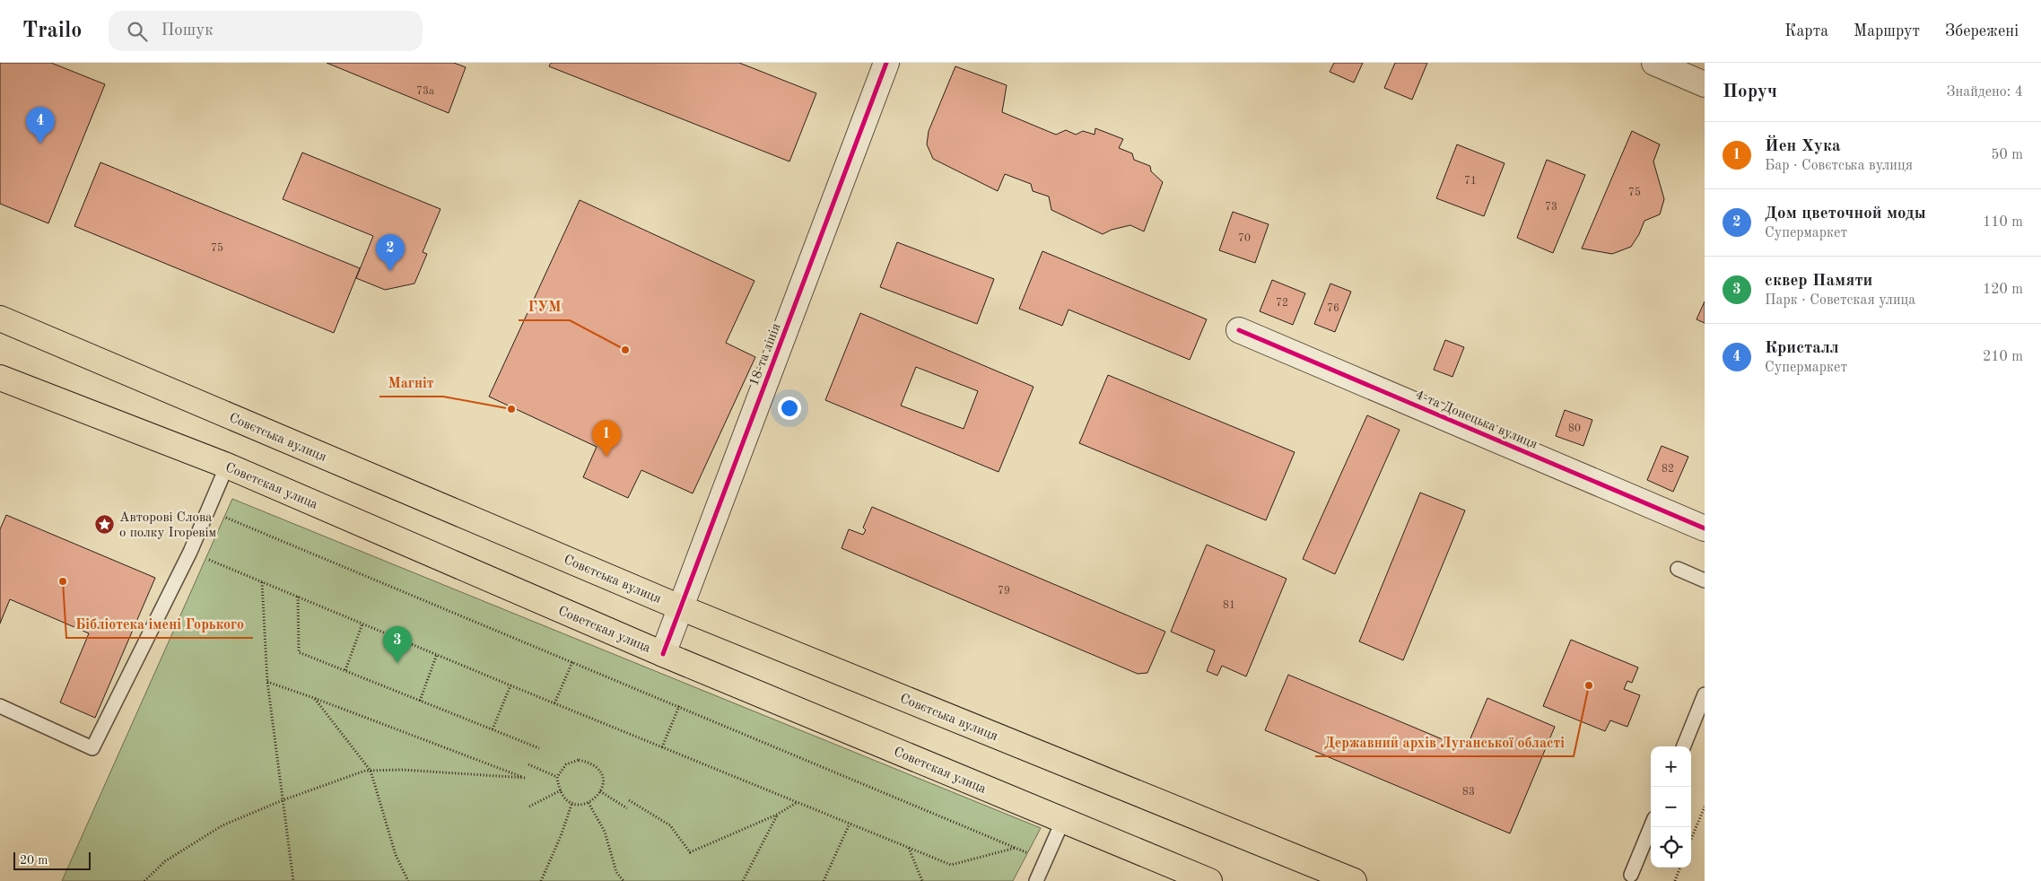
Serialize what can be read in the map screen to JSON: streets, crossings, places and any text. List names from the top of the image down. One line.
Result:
{"streets":{"main road":["Совєтська вулиця","Советская улица"],"street":["18-та лінія","4-та Донецька вулиця"]},"crossings":[["18-та лінія","Совєтська вулиця"],["18-та лінія","Советская улица"]],"places":{"other":["ГУМ","Магніт","Бібліотека імені Горького","Державний архів Луганської області"],"place":["Авторові Слова о полку Ігоревім"]},"house_numbers":["73а","71","75","73","70","75","72","76","80","82","79","81","83"],"scale_bar":"20 m","page":{"header":"Trailo","search":"Пошук","nav":["Карта","Маршрут","Збережені"],"heading":["Поруч","Знайдено: 4"],"pins":["4","2","1","3"],"list":[{"mark":"1","name":"Йен Хука","note":"Бар · Совєтська вулиця","value":"50 m"},{"mark":"2","name":"Дом цветочной моды","note":"Супермаркет","value":"110 m"},{"mark":"3","name":"сквер Памяти","note":"Парк · Советская улица","value":"120 m"},{"mark":"4","name":"Кристалл","note":"Супермаркет","value":"210 m"}],"map_buttons":["+","−"],"scale":"20 m"}}
